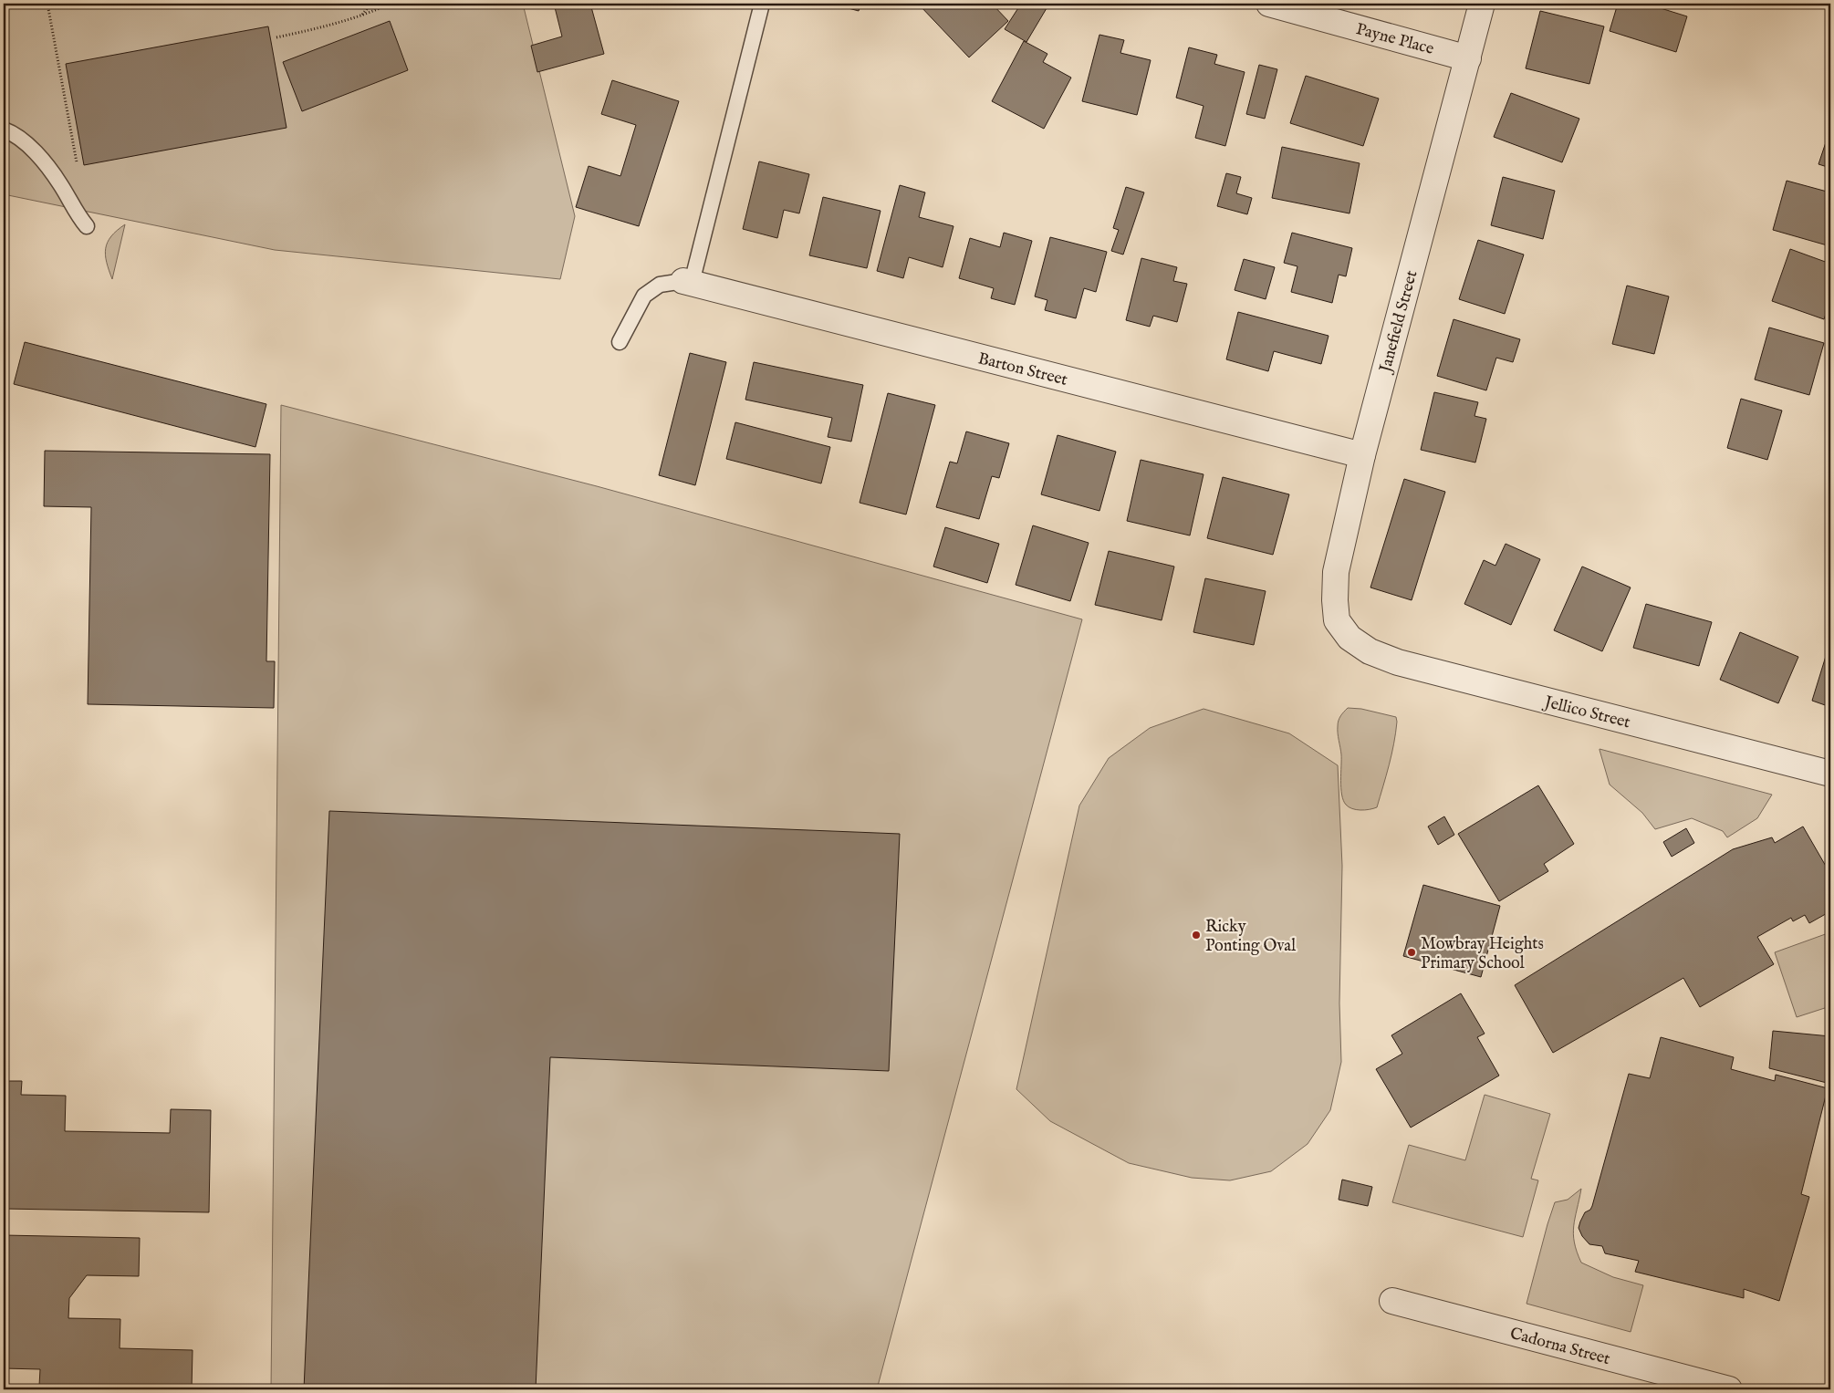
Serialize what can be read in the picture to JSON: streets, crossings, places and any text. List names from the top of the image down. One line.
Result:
{"streets":{"street":["Payne Place","Janefield Street","Barton Street","Jellico Street","Cadorna Street"]},"crossings":[["Payne Place","Janefield Street"],["Janefield Street","Barton Street"],["Janefield Street","Jellico Street"]],"places":["Ricky Ponting Oval","Mowbray Heights Primary School"]}
